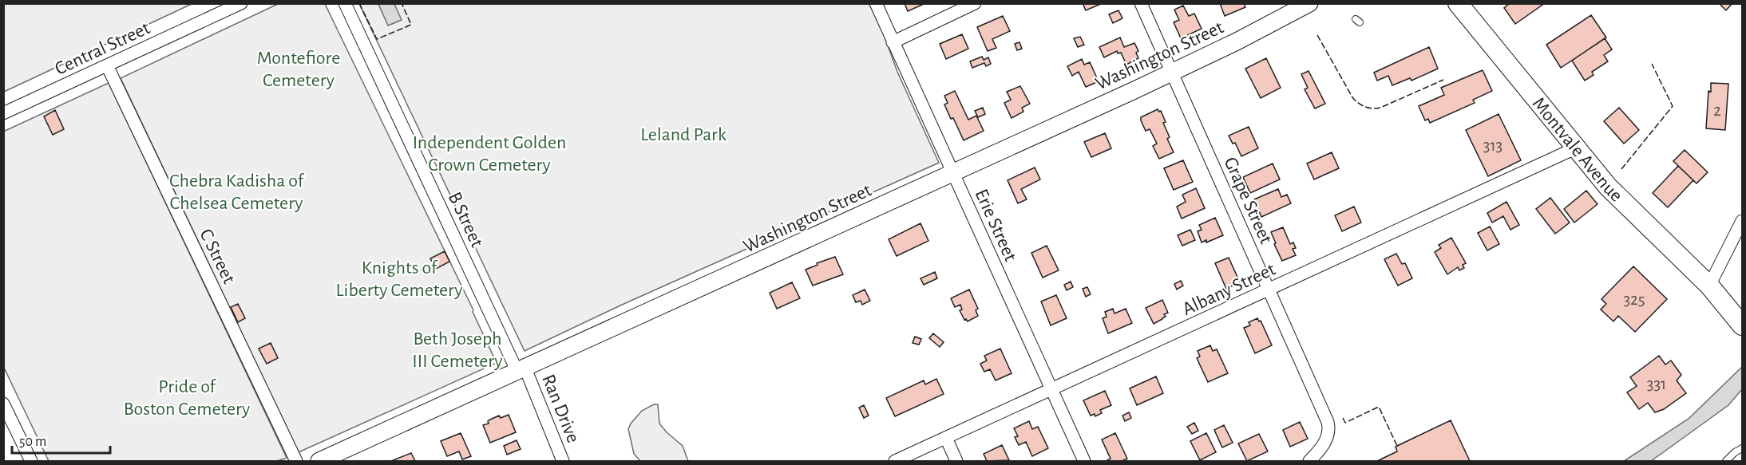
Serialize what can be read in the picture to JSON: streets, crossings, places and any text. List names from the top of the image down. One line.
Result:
{"streets":{"main road":["Washington Street","Montvale Avenue"],"street":["Central Street","Grape Street","B Street","Erie Street","C Street","Albany Street","Ran Drive"]},"crossings":[["Central Street","C Street"],["Washington Street","Grape Street"],["Washington Street","B Street"],["Washington Street","Erie Street"],["Washington Street","Ran Drive"],["Montvale Avenue","Albany Street"],["Grape Street","Albany Street"],["B Street","Ran Drive"],["Erie Street","Albany Street"]],"parks":["Montefiore Cemetery","Leland Park","Independent Golden Crown Cemetery","Chebra Kadisha of Chelsea Cemetery","Knights of Liberty Cemetery","Beth Joseph III Cemetery","Pride of Boston Cemetery"],"house_numbers":["2","313","325","331"],"scale_bar":"50 m"}
